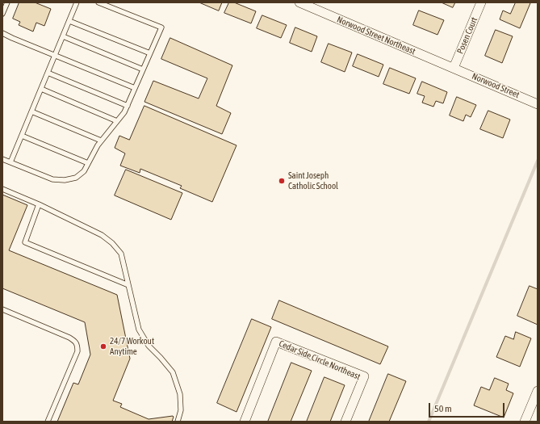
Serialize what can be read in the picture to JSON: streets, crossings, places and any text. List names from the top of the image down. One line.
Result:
{"streets":{"street":["Norwood Street Northeast","Posen Court","Norwood Street","Cedar Side Circle Northeast"]},"crossings":[["Norwood Street Northeast","Posen Court"],["Norwood Street Northeast","Norwood Street"],["Posen Court","Norwood Street"]],"places":["Saint Joseph Catholic School","24/7 Workout Anytime"],"scale_bar":"50 m"}
